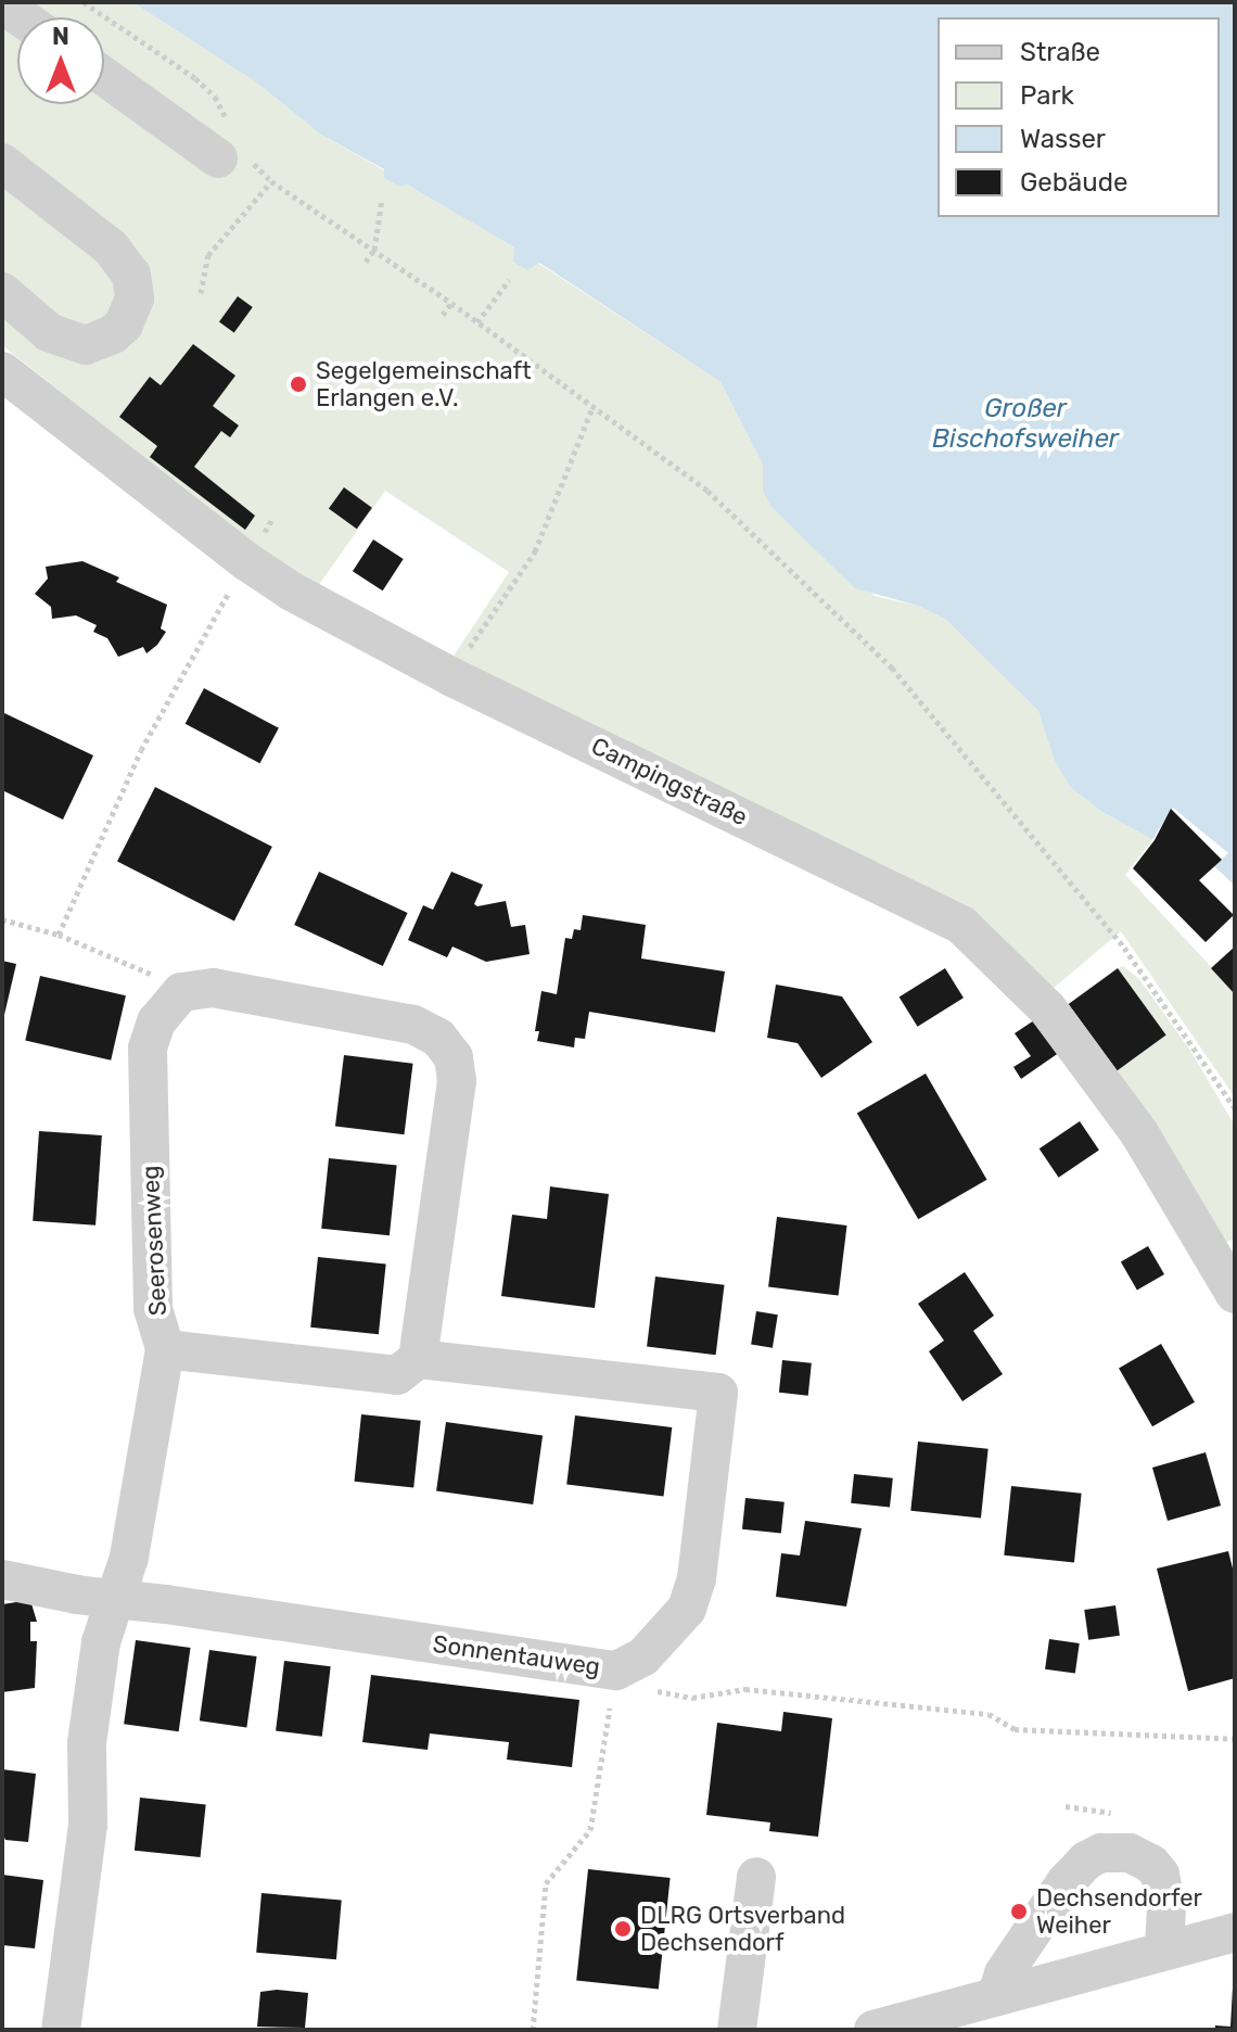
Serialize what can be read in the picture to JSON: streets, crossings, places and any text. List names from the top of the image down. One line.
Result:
{"streets":{"street":["Campingstraße","Seerosenweg","Sonnentauweg"]},"crossings":[["Seerosenweg","Sonnentauweg"]],"water":["Großer Bischofsweiher"],"places":["Segelgemeinschaft Erlangen e.V.","Dechsendorfer Weiher","DLRG Ortsverband Dechsendorf"],"legend":["Straße","Park","Wasser","Gebäude"],"north":"top"}
